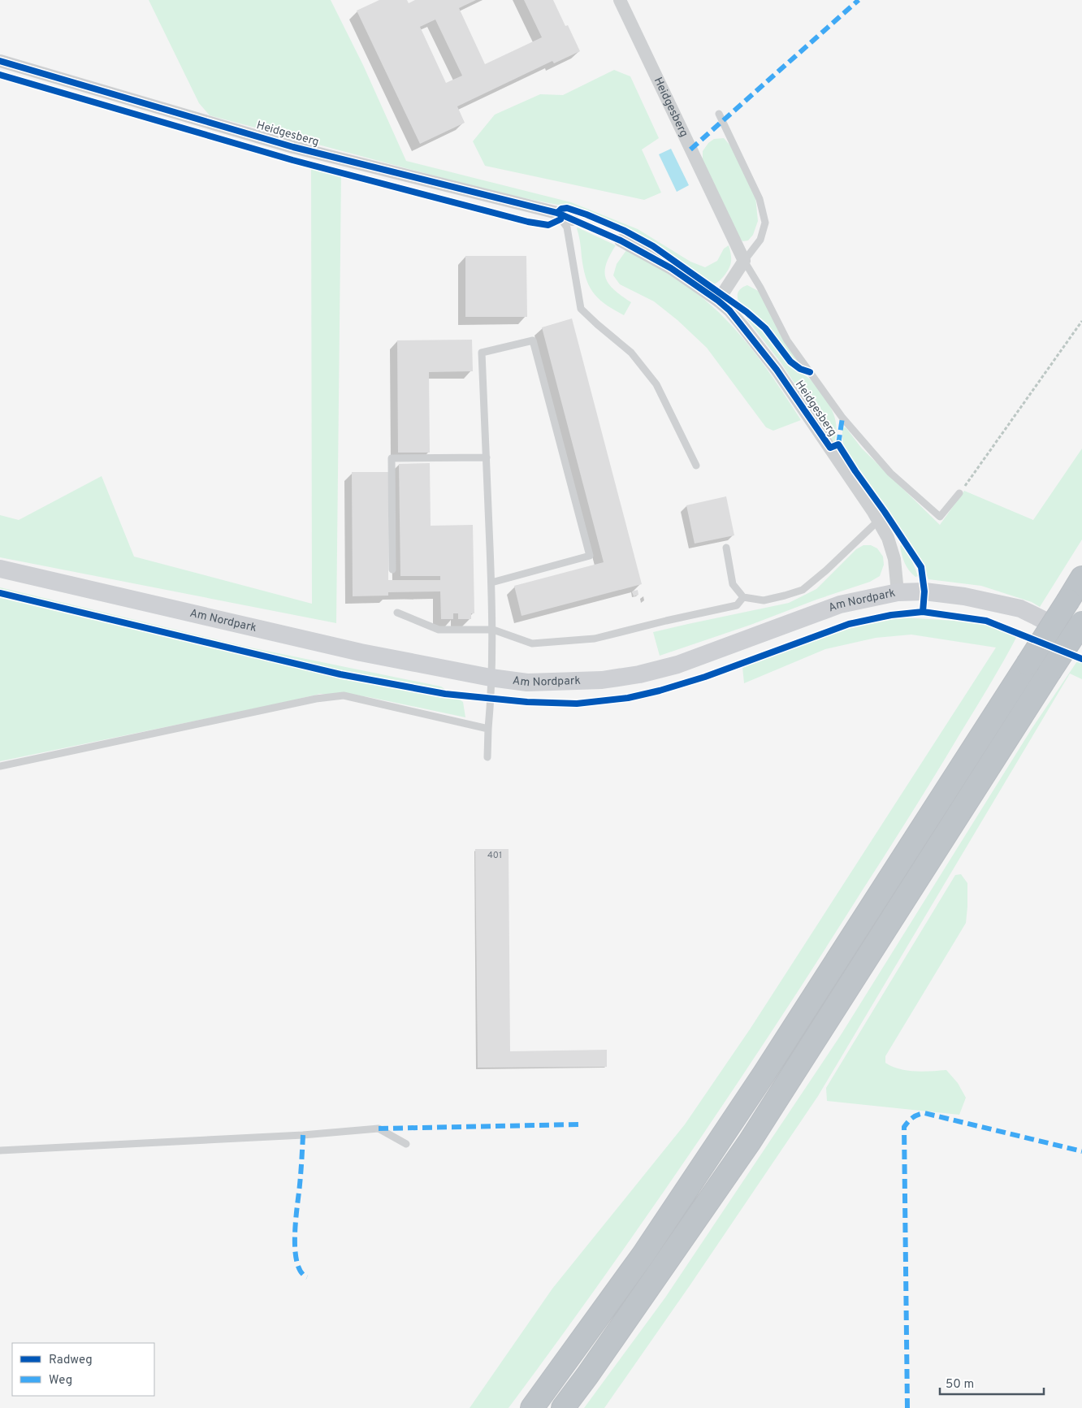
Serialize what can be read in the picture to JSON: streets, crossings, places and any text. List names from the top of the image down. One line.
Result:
{"streets":{"street":["Heidgesberg","Am Nordpark"]},"crossings":[["Heidgesberg","Am Nordpark"]],"house_numbers":["401"],"legend":["Radweg","Weg"],"scale_bar":"50 m"}
